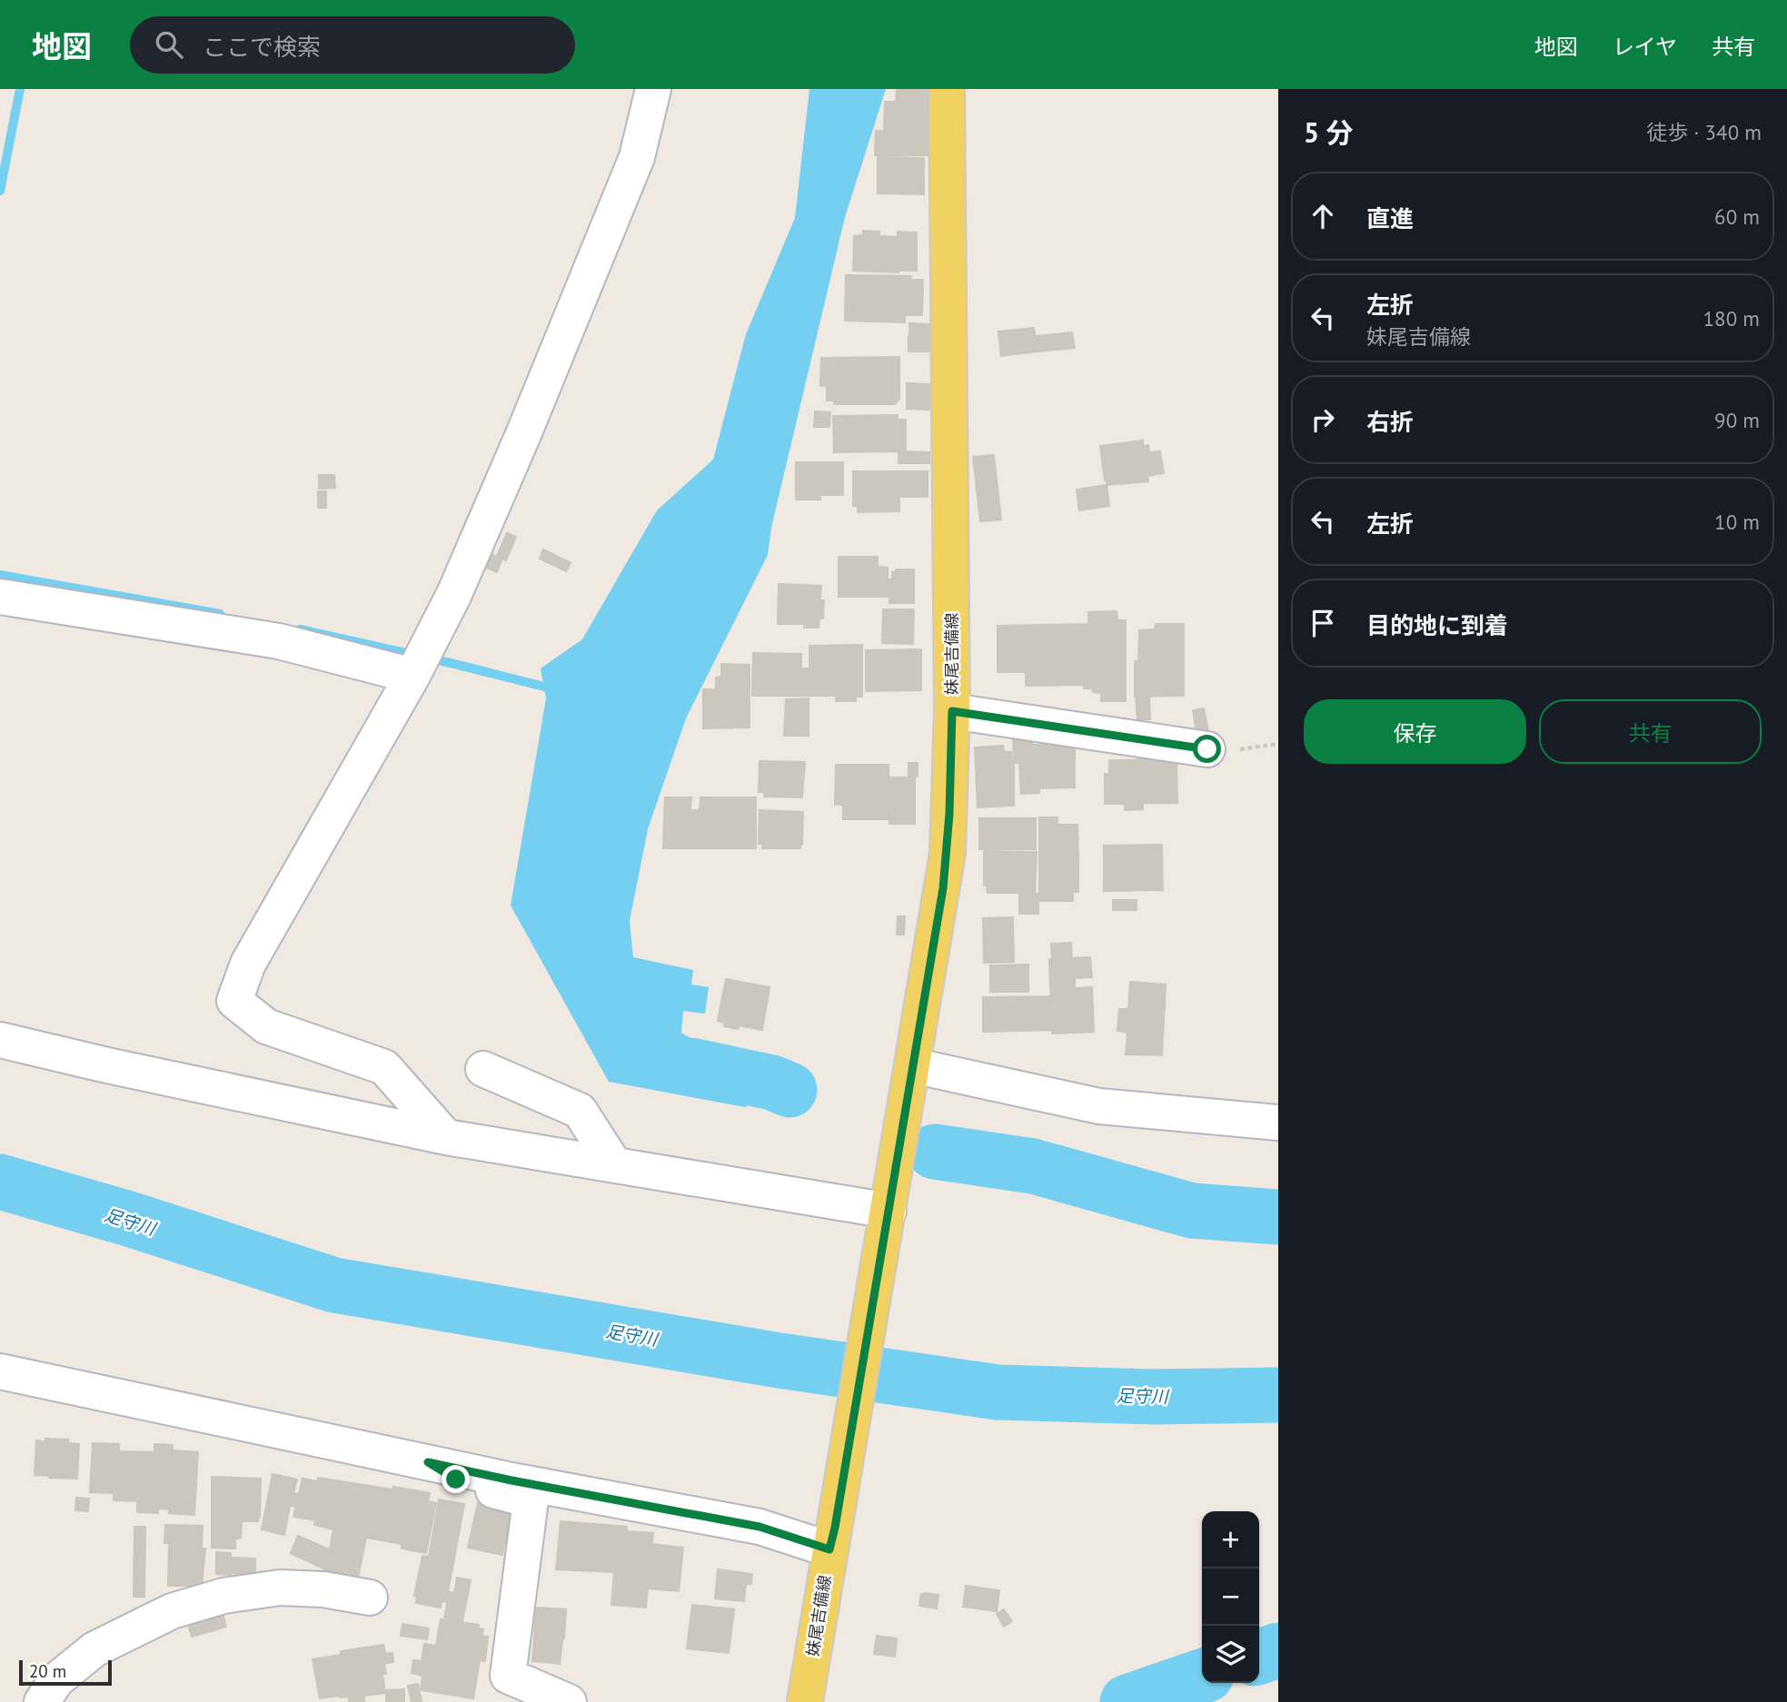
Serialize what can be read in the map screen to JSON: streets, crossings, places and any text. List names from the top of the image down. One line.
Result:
{"streets":{"main road":["妹尾吉備線"]},"water":["足守川"],"scale_bar":"20 m","page":{"header":"地図","search":"ここで検索","nav":["地図","レイヤ","共有"],"heading":["5 分","徒歩 · 340 m"],"list":[["直進","60 m"],["左折","妹尾吉備線","180 m"],["右折","90 m"],["左折","10 m"],"目的地に到着"],"buttons":["保存","共有"],"map_buttons":["+","−"],"scale":"20 m"}}
